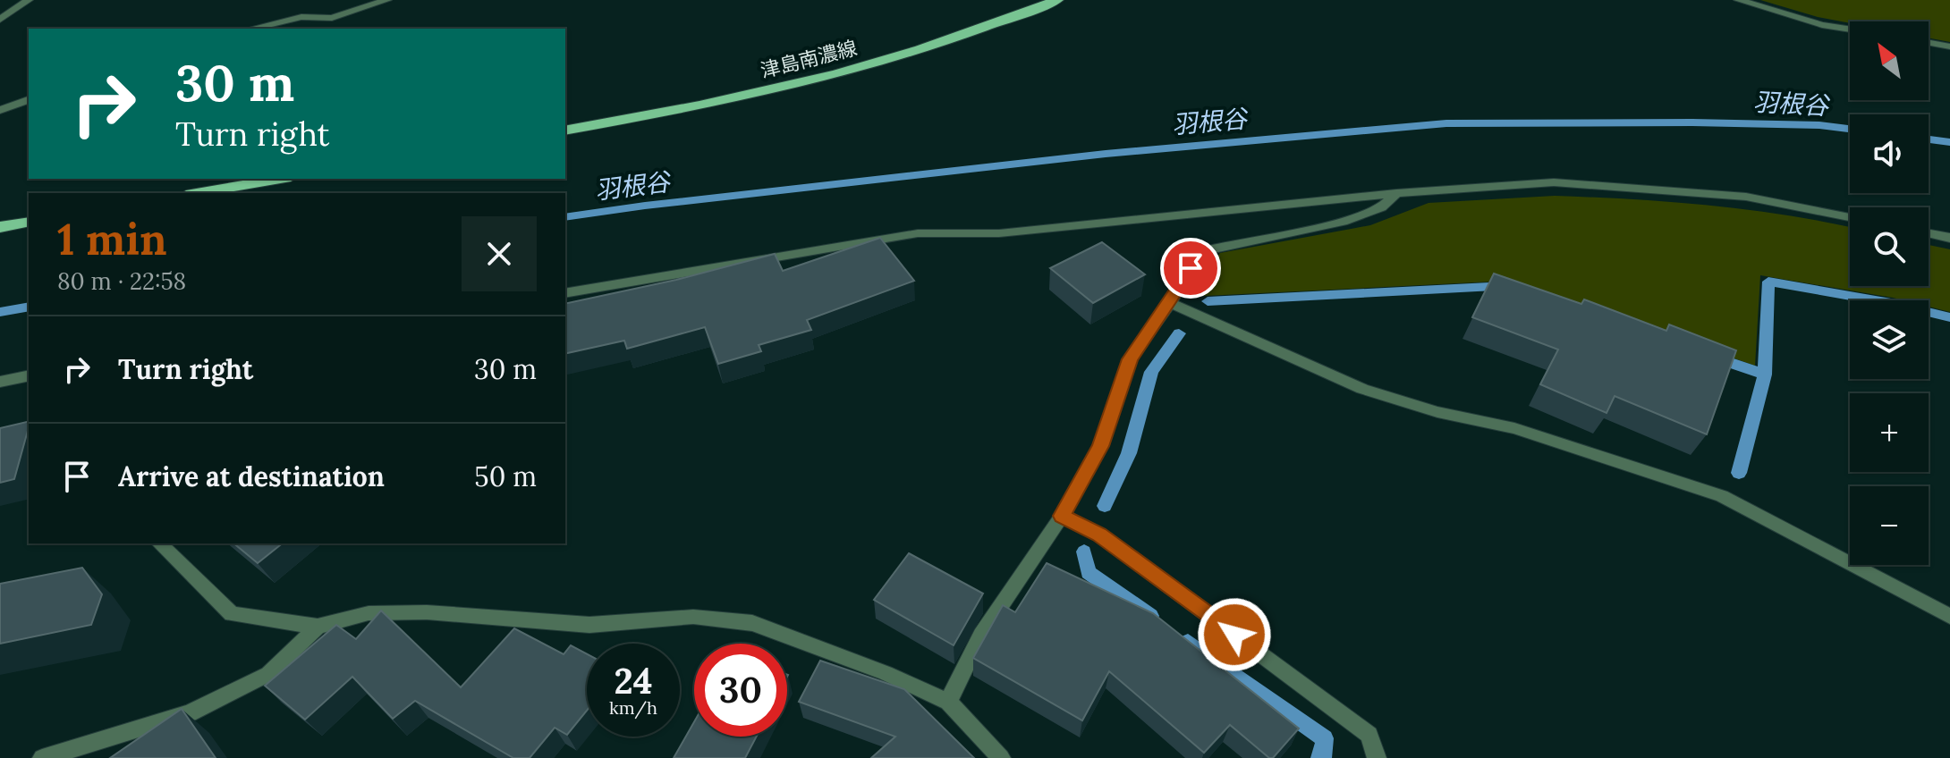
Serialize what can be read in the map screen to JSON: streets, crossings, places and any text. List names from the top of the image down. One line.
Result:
{"streets":{"main road":["津島南濃線"]},"water":["羽根谷"],"north":"top left","page":{"map_buttons":["+","−"],"turn":["30 m","Turn right"],"heading":["1 min","80 m · 22:58"],"list":[{"name":"Turn right","value":"30 m"},{"name":"Arrive at destination","value":"50 m"}],"speed":"24 km/h","limit":"30"}}
